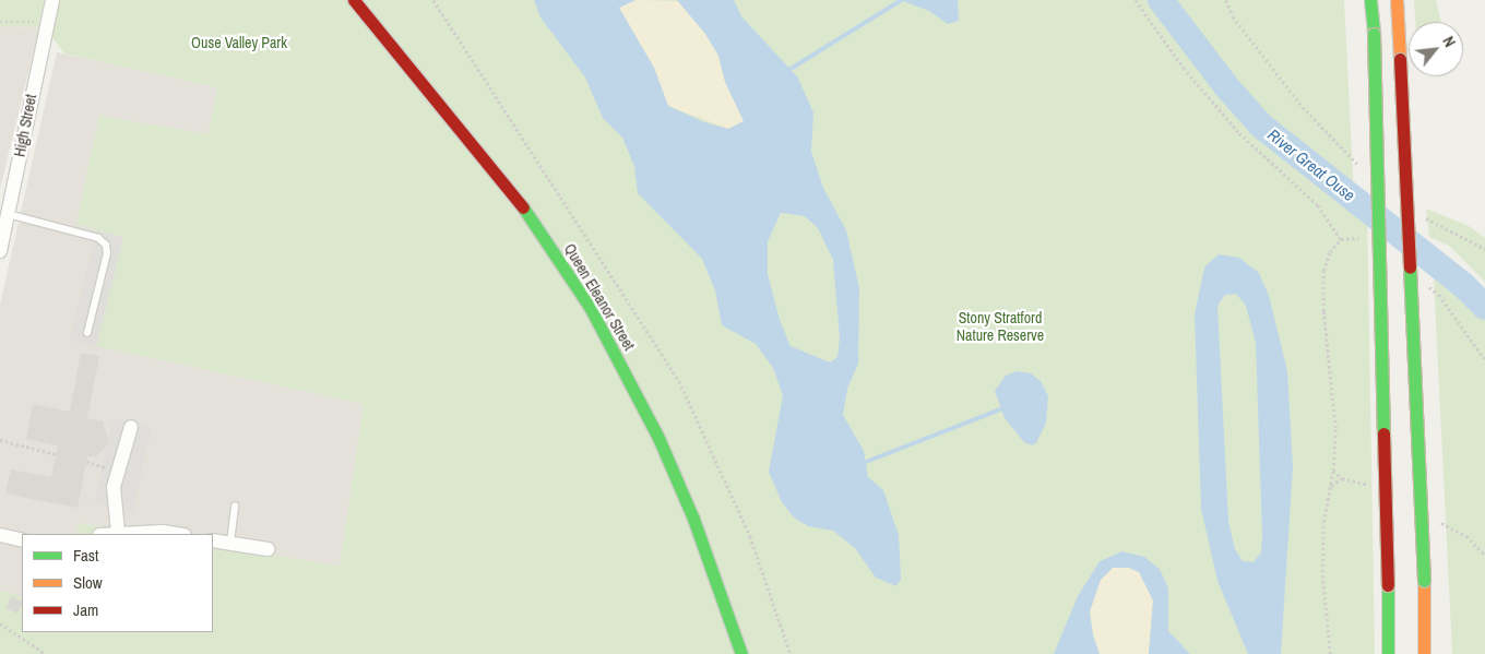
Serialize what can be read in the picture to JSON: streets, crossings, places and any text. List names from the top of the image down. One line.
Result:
{"streets":{"main road":["Queen Eleanor Street"],"street":["High Street"]},"water":["River Great Ouse"],"parks":["Ouse Valley Park","Stony Stratford Nature Reserve"],"legend":["Fast","Slow","Jam"],"north":"top right"}
